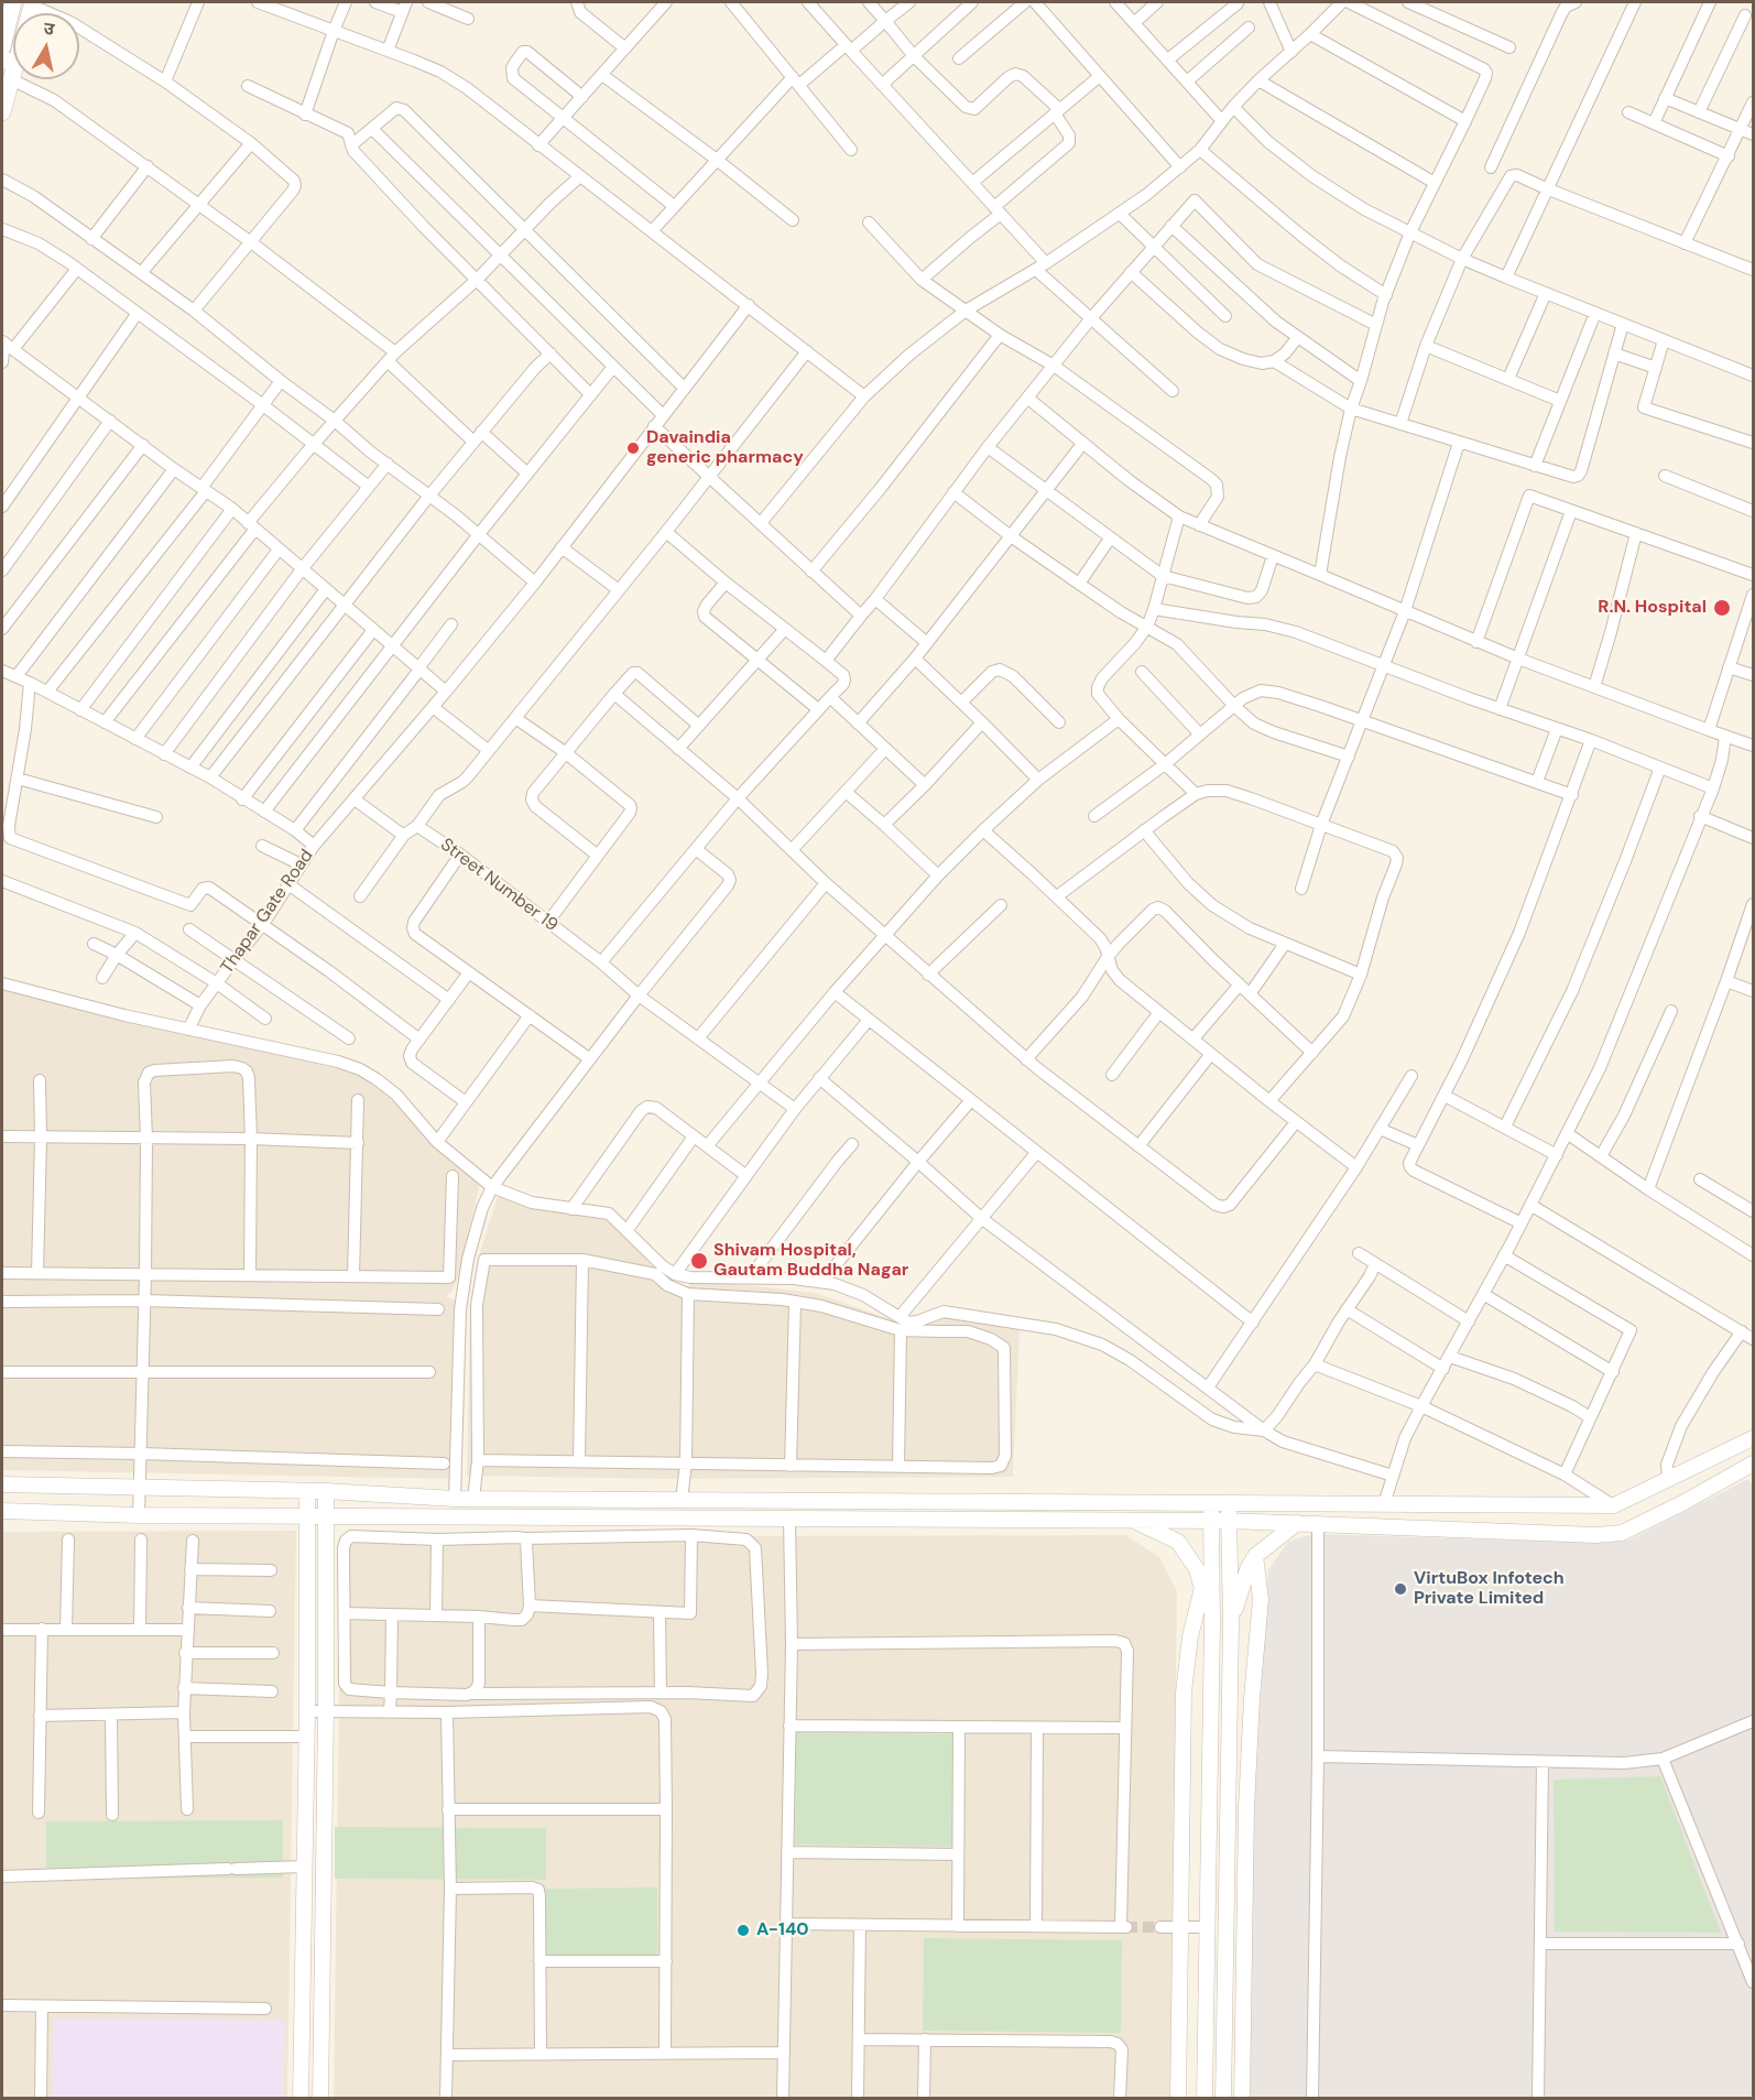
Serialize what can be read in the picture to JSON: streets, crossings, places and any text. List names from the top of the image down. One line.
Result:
{"streets":{"street":["Street Number 19","Thapar Gate Road"]},"places":["Davaindia generic pharmacy","R.N. Hospital","Shivam Hospital, Gautam Buddha Nagar","VirtuBox Infotech Private Limited","A-140"],"north":"top"}
